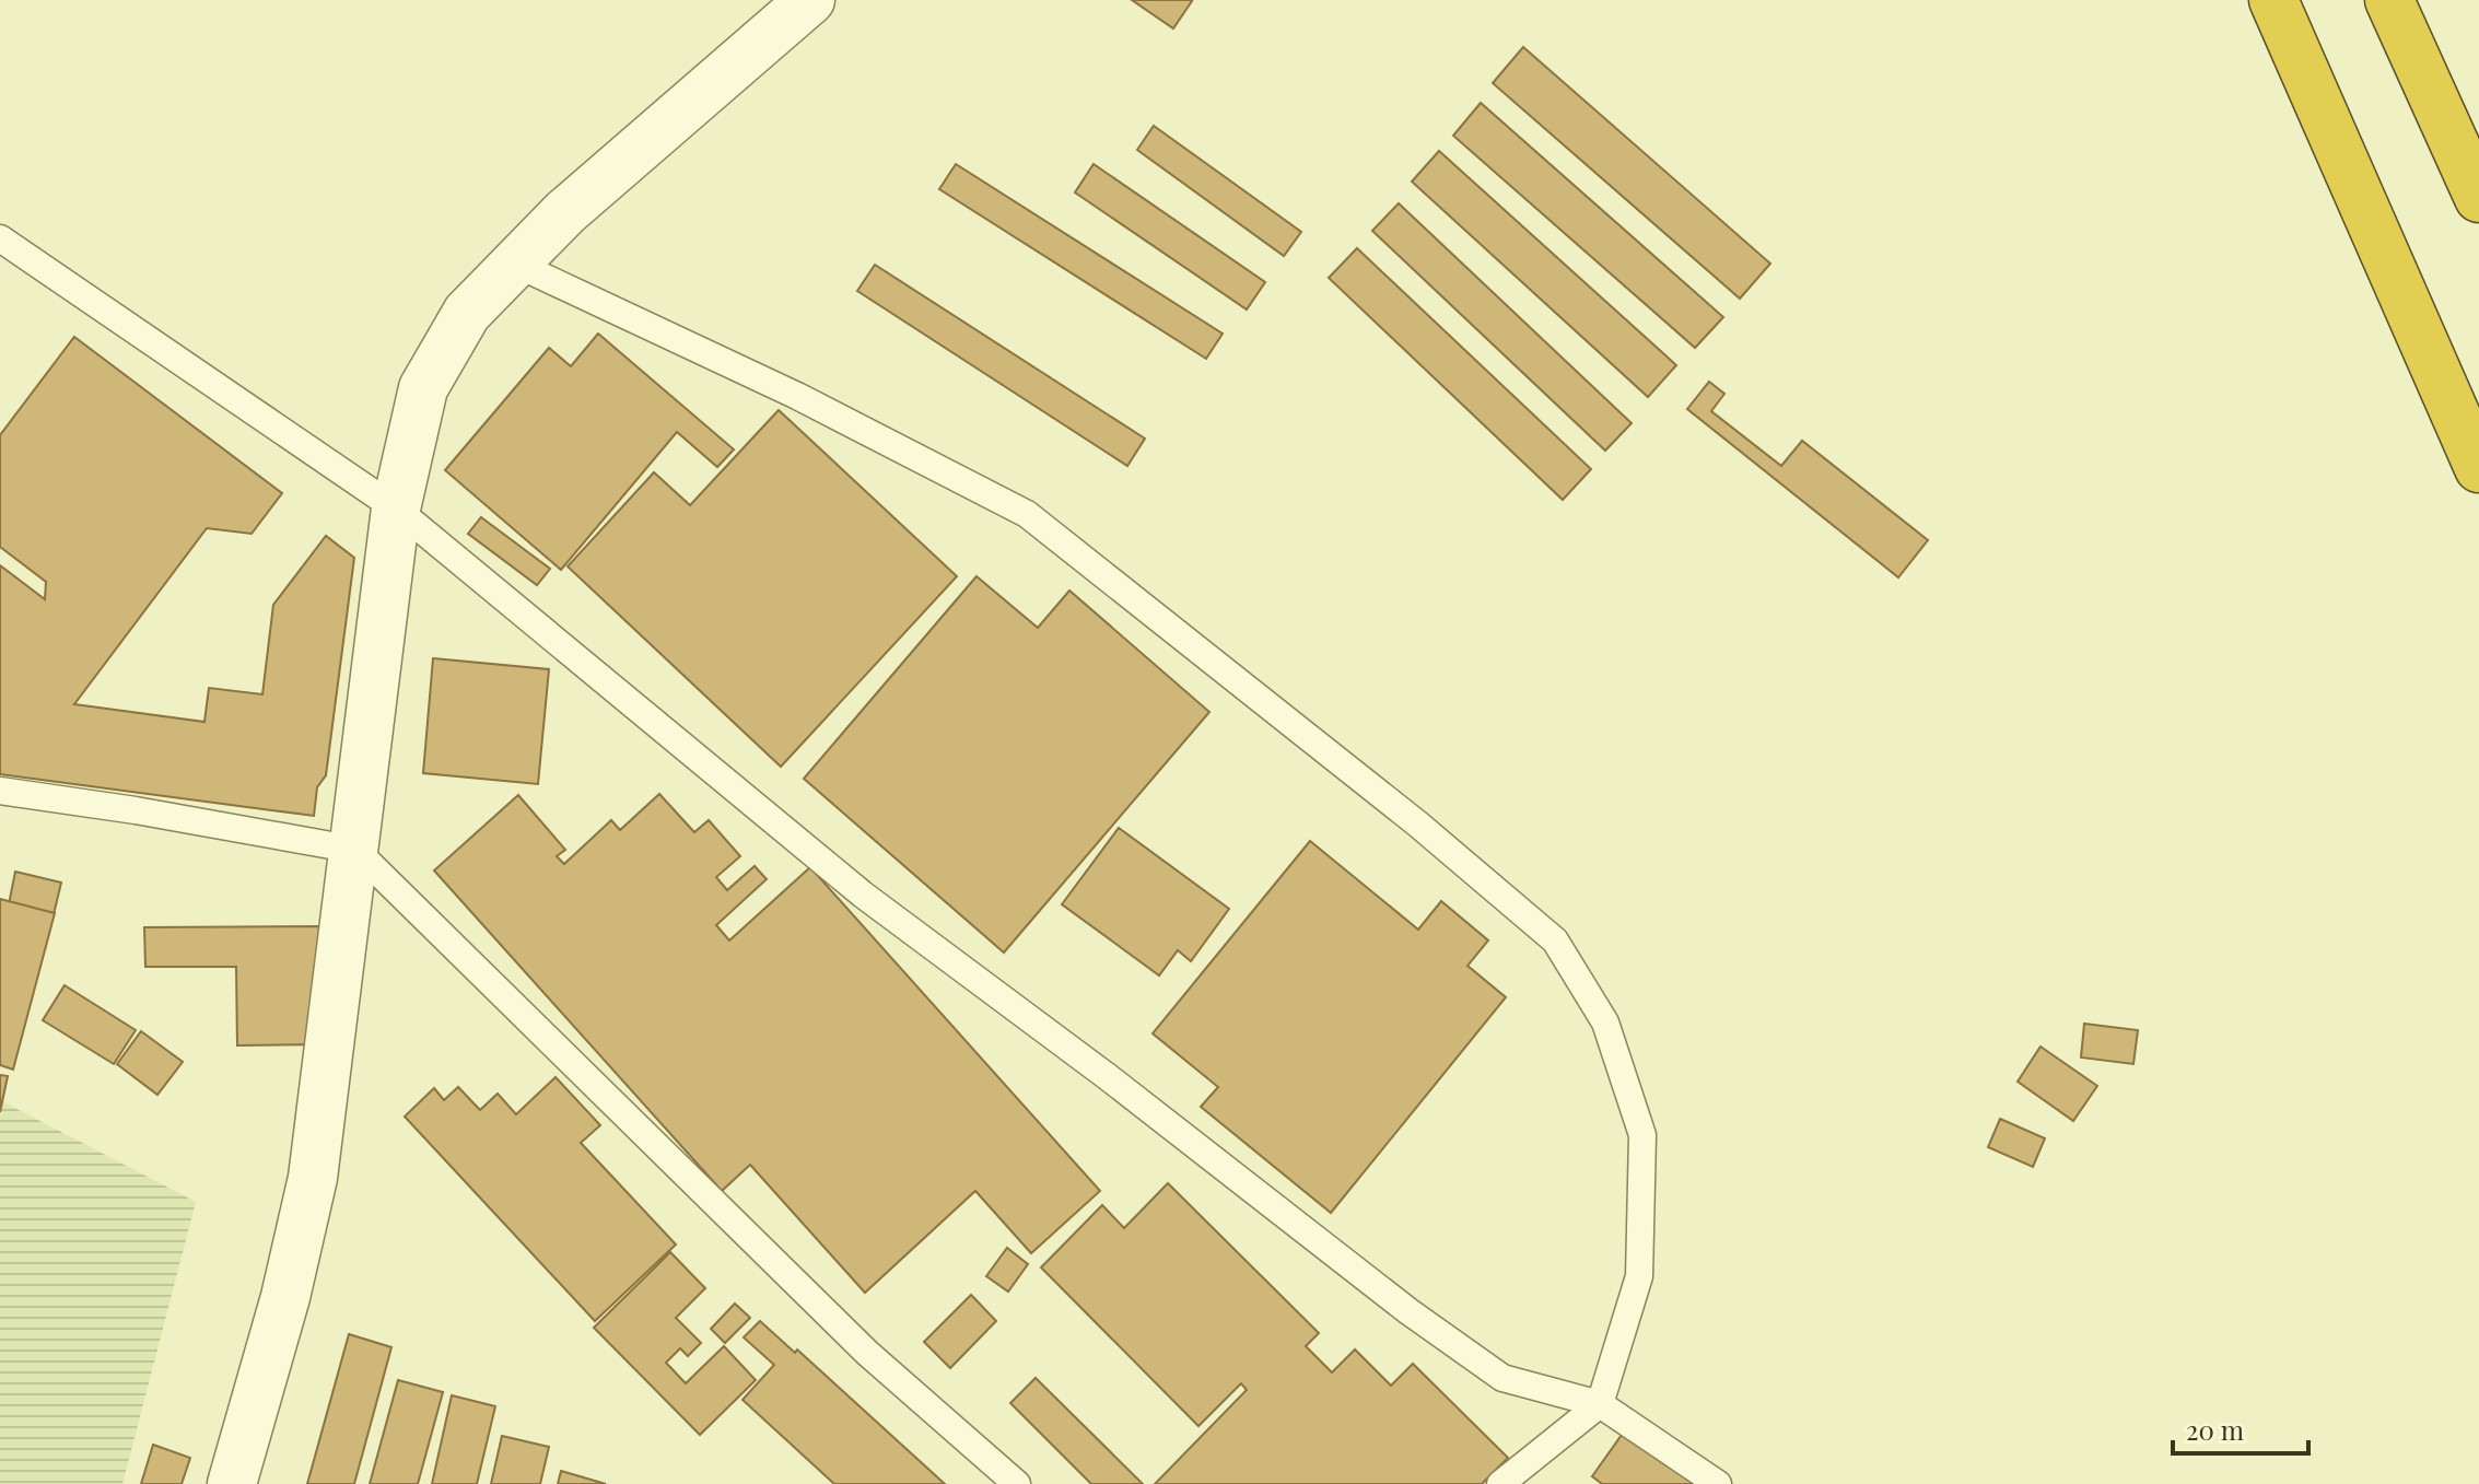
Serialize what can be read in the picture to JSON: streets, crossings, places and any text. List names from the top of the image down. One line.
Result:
{"scale_bar":"20 m"}
